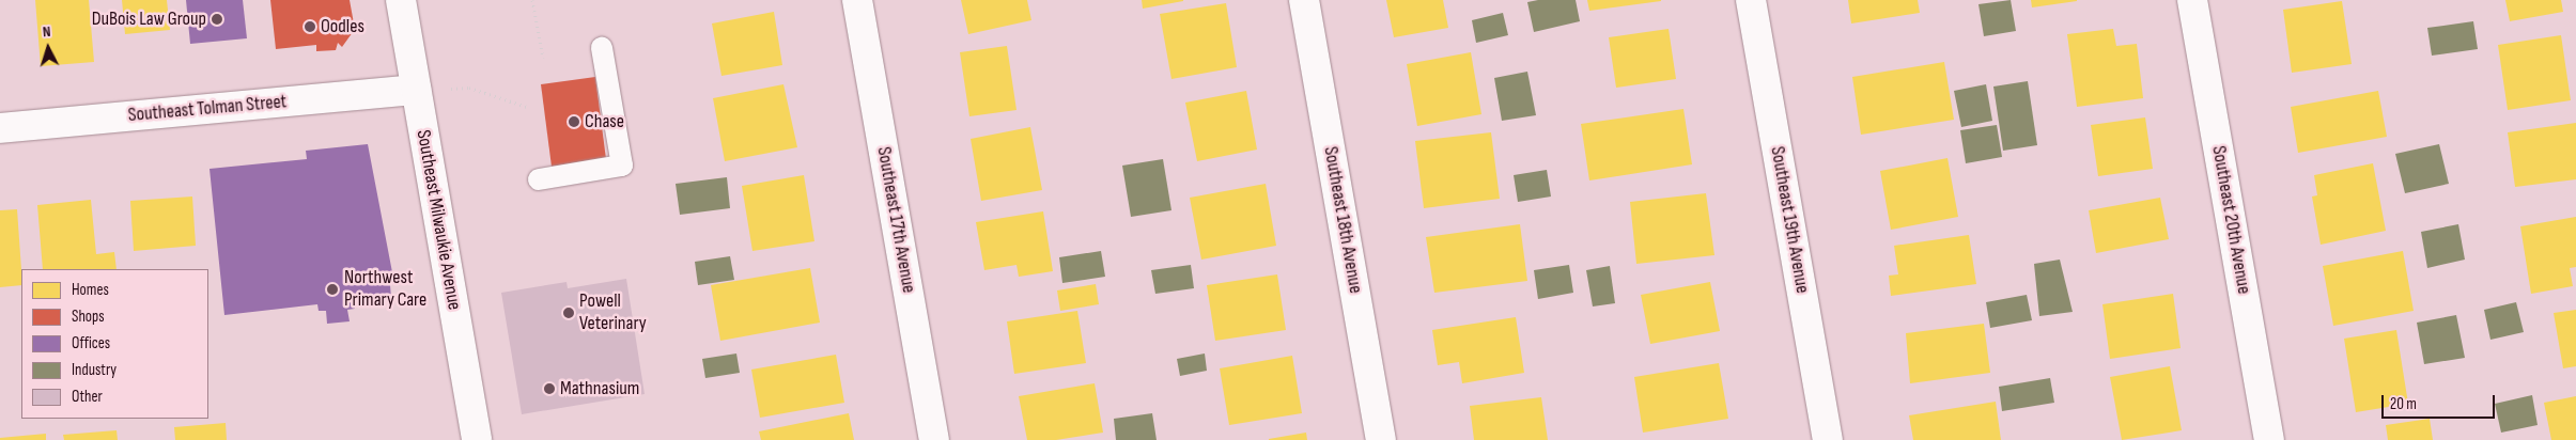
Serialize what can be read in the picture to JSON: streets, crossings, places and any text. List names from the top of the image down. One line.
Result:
{"streets":{"street":["Southeast Tolman Street","Southeast Milwaukie Avenue","Southeast 17th Avenue","Southeast 18th Avenue","Southeast 19th Avenue","Southeast 20th Avenue"]},"crossings":[["Southeast Tolman Street","Southeast Milwaukie Avenue"]],"places":["DuBois Law Group","Oodles","Chase","Northwest Primary Care","Powell Veterinary","Mathnasium"],"legend":["Homes","Shops","Offices","Industry","Other"],"scale_bar":"20 m","north":"top"}
